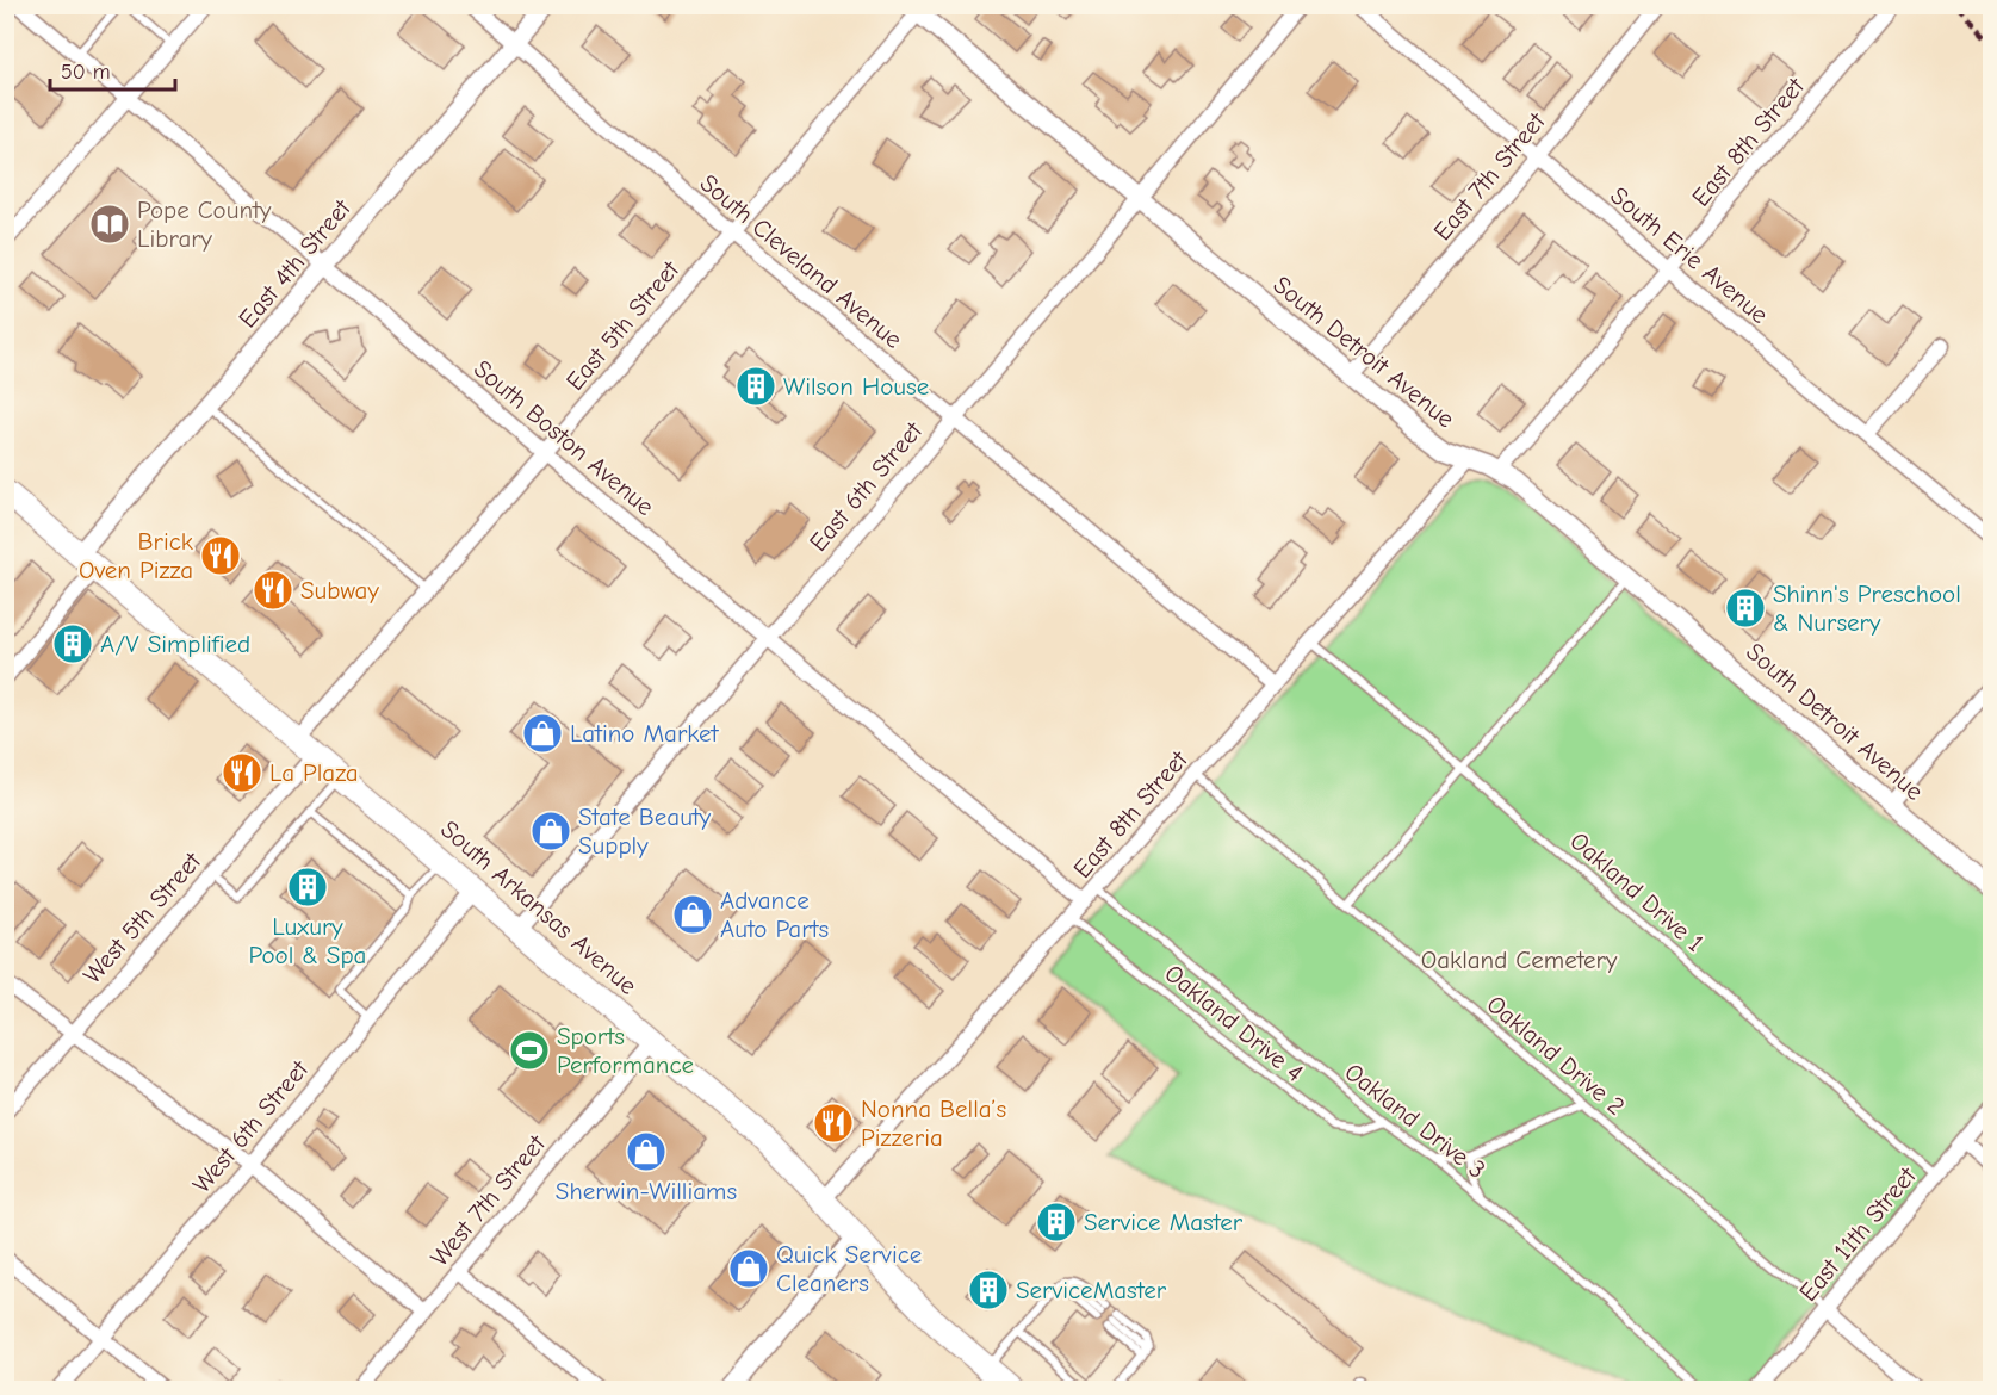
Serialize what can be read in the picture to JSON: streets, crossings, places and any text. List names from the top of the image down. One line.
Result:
{"streets":{"highway":["South Arkansas Avenue"],"street":["East 8th Street","East 7th Street","South Erie Avenue","South Cleveland Avenue","East 4th Street","East 5th Street","South Detroit Avenue","South Boston Avenue","East 6th Street","West 5th Street","West 6th Street","West 7th Street","East 11th Street"],"lane":["Oakland Drive 1","Oakland Drive 4","Oakland Drive 2","Oakland Drive 3"]},"crossings":[["East 8th Street","South Erie Avenue"],["East 8th Street","South Cleveland Avenue"],["East 8th Street","South Detroit Avenue"],["East 8th Street","South Boston Avenue"],["East 8th Street","Oakland Drive 1"],["East 8th Street","South Arkansas Avenue"],["East 8th Street","Oakland Drive 4"],["East 8th Street","Oakland Drive 2"],["East 8th Street","Oakland Drive 3"],["East 7th Street","South Erie Avenue"],["East 7th Street","South Detroit Avenue"],["South Cleveland Avenue","East 4th Street"],["South Cleveland Avenue","East 5th Street"],["South Cleveland Avenue","East 6th Street"],["East 4th Street","South Boston Avenue"],["East 4th Street","South Arkansas Avenue"],["East 5th Street","South Detroit Avenue"],["East 5th Street","South Boston Avenue"],["East 5th Street","South Arkansas Avenue"],["East 5th Street","West 5th Street"],["South Detroit Avenue","East 6th Street"],["South Boston Avenue","East 6th Street"],["East 6th Street","South Arkansas Avenue"],["Oakland Drive 1","East 11th Street"],["South Arkansas Avenue","West 5th Street"],["South Arkansas Avenue","West 6th Street"],["South Arkansas Avenue","West 7th Street"],["Oakland Drive 4","Oakland Drive 3"],["Oakland Drive 2","East 11th Street"]],"parks":["Oakland Cemetery"],"places":{"library":["Pope County Library"],"building":["Wilson House","Shinn's Preschool & Nursery","A/V Simplified","Luxury Pool & Spa","Service Master","ServiceMaster"],"restaurant":["Brick Oven Pizza","Subway","La Plaza","Nonna Bella’s Pizzeria"],"shop":["Latino Market","State Beauty Supply","Advance Auto Parts","Sherwin-Williams","Quick Service Cleaners"],"sports":["Sports Performance"]},"scale_bar":"50 m"}
